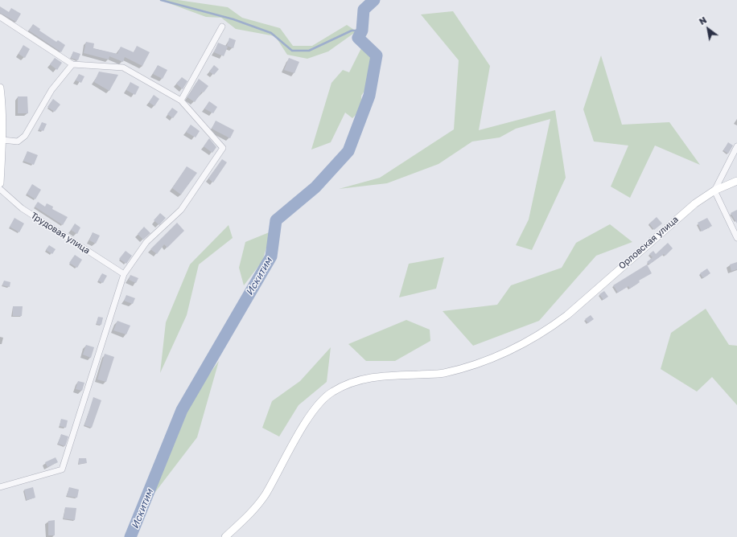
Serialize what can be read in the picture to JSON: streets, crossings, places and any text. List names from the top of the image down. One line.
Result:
{"streets":{"main road":["Орловская улица"],"street":["Трудовая улица"]},"water":["Искитим"],"north":"top left"}
